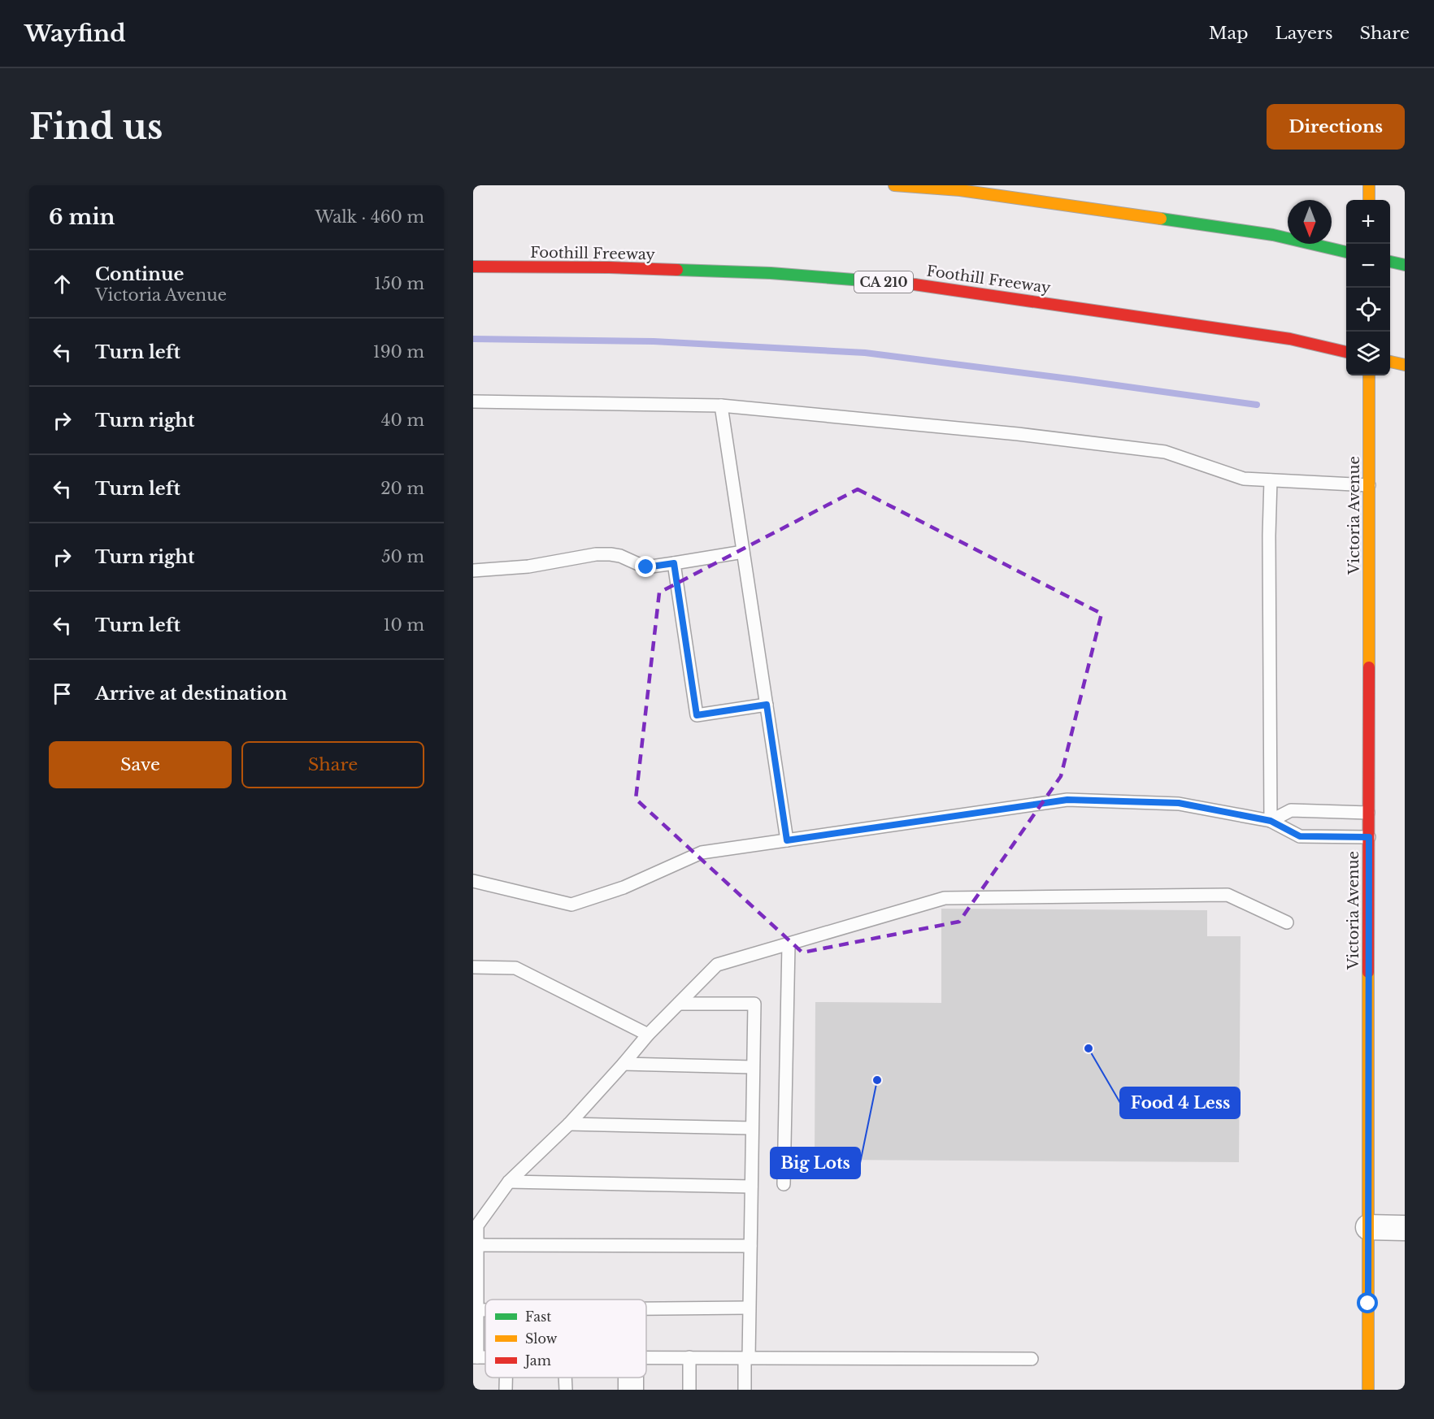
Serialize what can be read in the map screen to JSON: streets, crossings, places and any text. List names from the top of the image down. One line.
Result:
{"streets":{"main road":["Foothill Freeway","CA 210","Victoria Avenue"]},"places":["Food 4 Less","Big Lots"],"legend":["Fast","Slow","Jam"],"north":"bottom","page":{"header":"Wayfind","nav":["Map","Layers","Share"],"buttons":["Directions",["Save","Share"]],"title":"Find us","heading":["6 min","Walk · 460 m"],"map_buttons":["+","−"],"list":[["Continue","Victoria Avenue","150 m"],["Turn left","190 m"],["Turn right","40 m"],["Turn left","20 m"],["Turn right","50 m"],["Turn left","10 m"],"Arrive at destination"]}}
